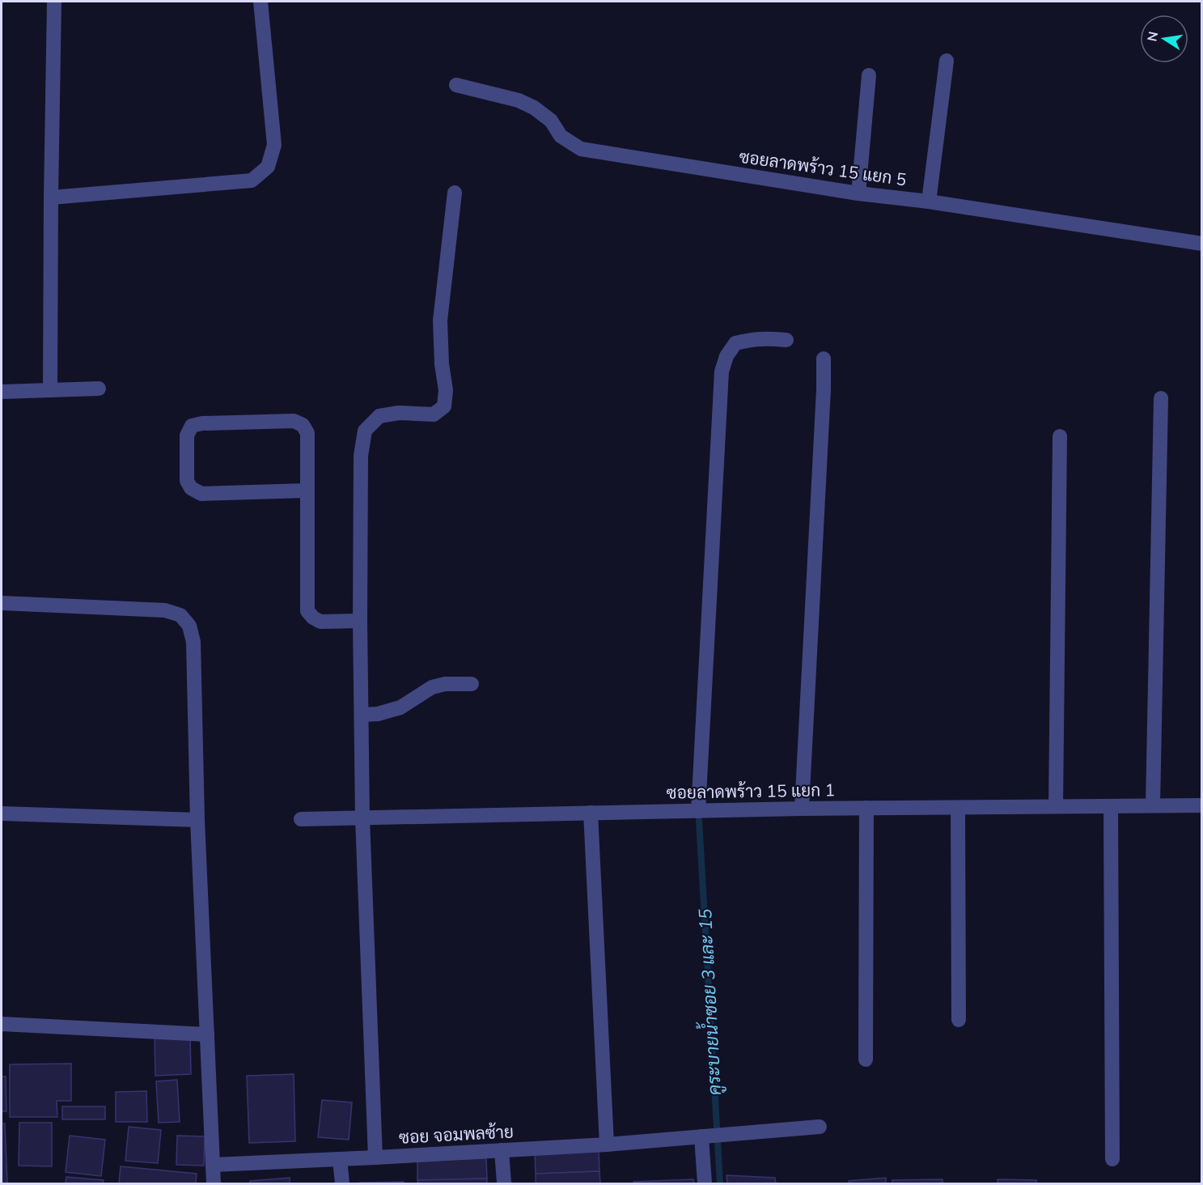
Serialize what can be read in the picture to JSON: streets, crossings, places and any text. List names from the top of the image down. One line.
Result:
{"streets":{"street":["ซอยลาดพร้าว 15 แยก 5","ซอยลาดพร้าว 15 แยก 1","ซอย จอมพลซ้าย"]},"water":["คูระบายน้ำซอย 3 และ 15"],"north":"left"}
